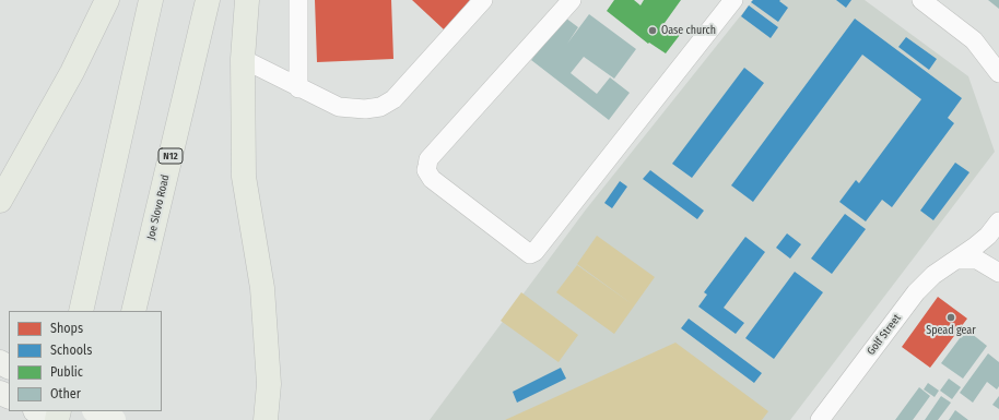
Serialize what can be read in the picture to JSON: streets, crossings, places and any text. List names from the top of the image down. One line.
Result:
{"streets":{"highway":["N12","Joe Slovo Road"],"street":["Golf Street"]},"places":["Oase church","Spead gear"],"legend":["Shops","Schools","Public","Other"]}
